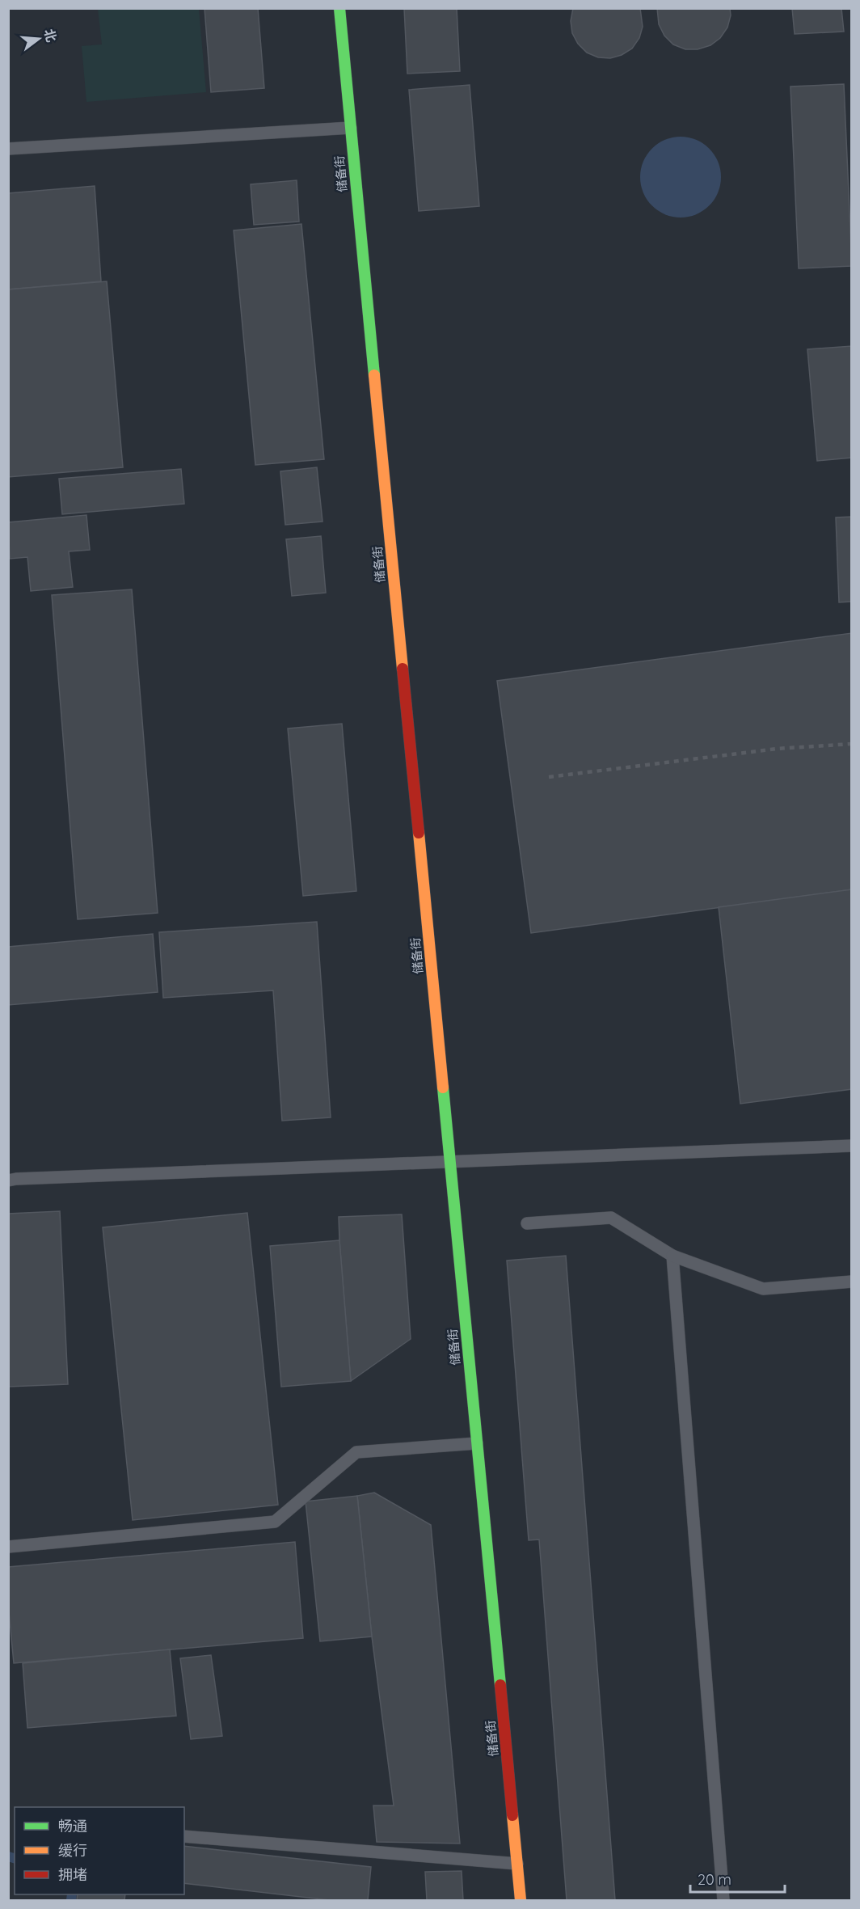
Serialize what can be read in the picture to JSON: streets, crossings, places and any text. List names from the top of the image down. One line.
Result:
{"streets":{"street":["储备街"]},"legend":["畅通","缓行","拥堵"],"scale_bar":"20 m","north":"right"}
